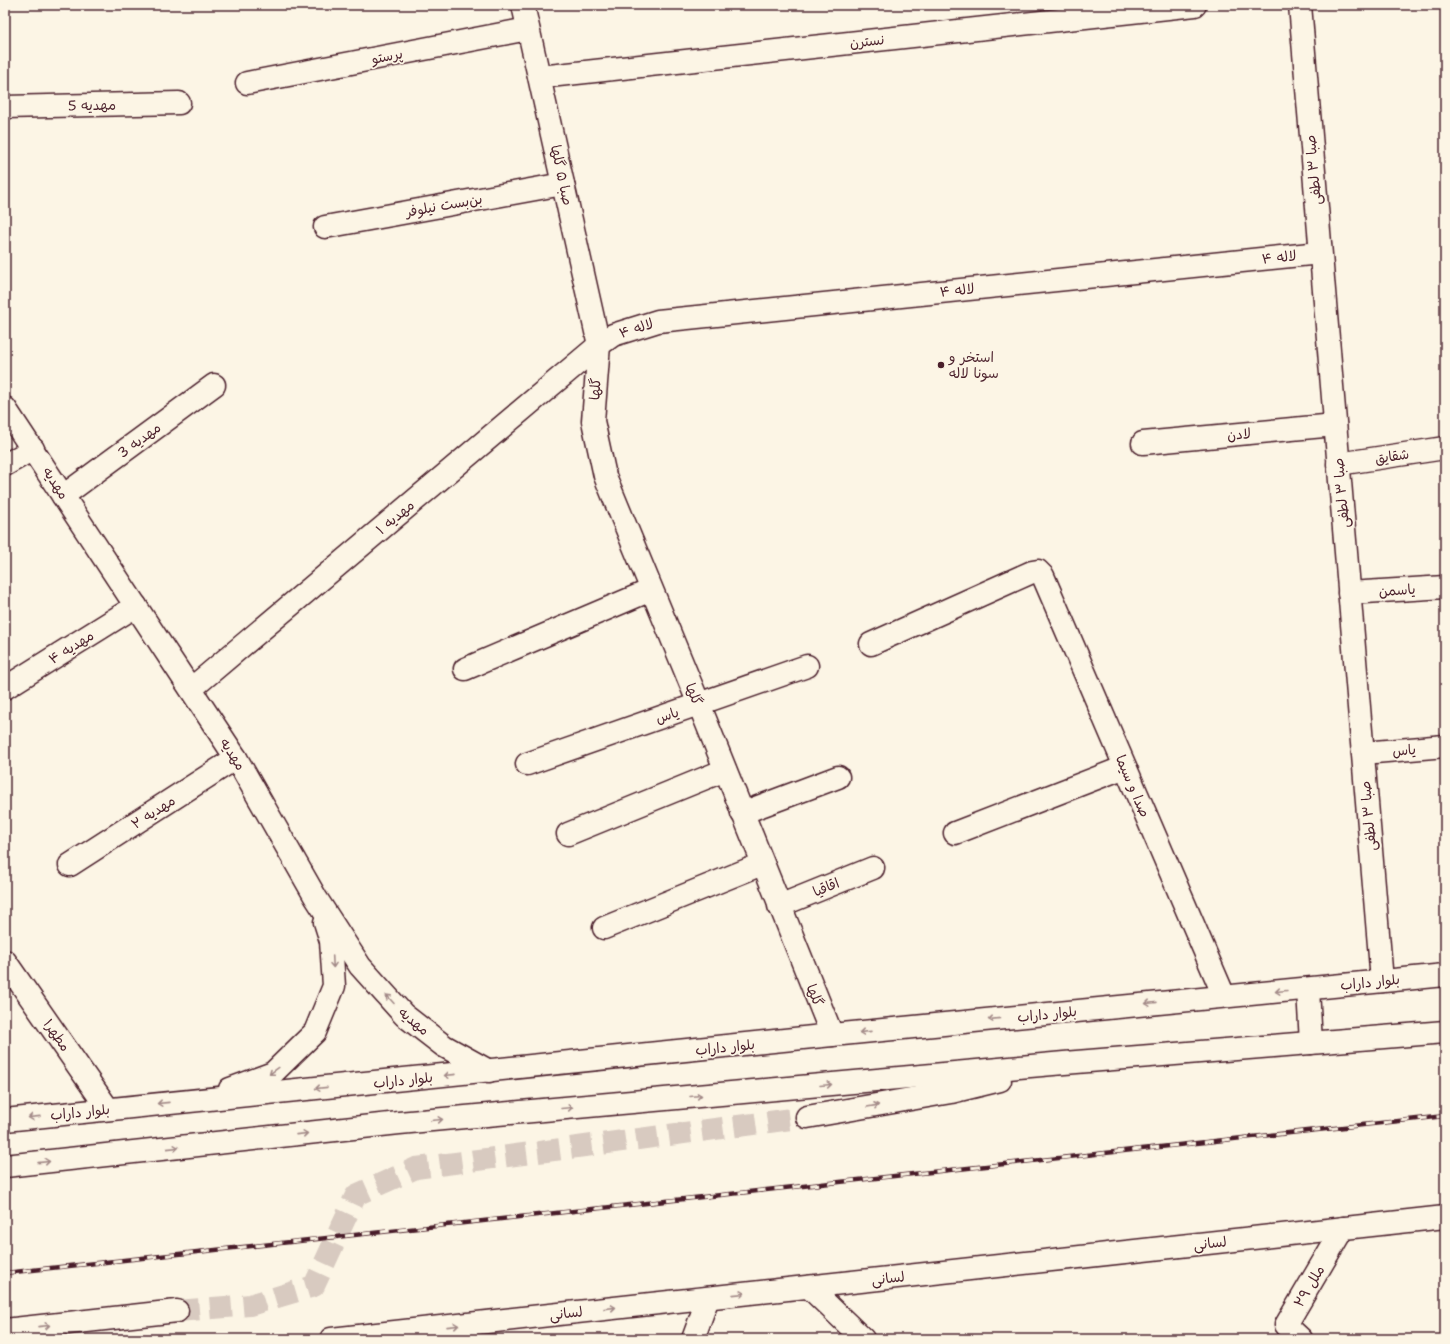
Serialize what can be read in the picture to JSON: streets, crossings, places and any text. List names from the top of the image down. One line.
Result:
{"streets":{"street":["نسترن","پرستو","مهدیه 5","صبا ۳ لطفی","صبا ۵ گلها","بن‌بست نیلوفر","لاله ۴","گلها","لادن","مهدیه 3","شقایق","مهدیه","مهدیه ۱","یاسمن","مهدیه ۴","یاس","صدا و سیما","مهدیه ۲","اقاقیا","بلوار داراب","مطهر۱","لسانی","ملل ۲۹"]},"crossings":[["نسترن","صبا ۵ گلها"],["پرستو","صبا ۵ گلها"],["صبا ۳ لطفی","لاله ۴"],["صبا ۳ لطفی","لادن"],["صبا ۳ لطفی","شقایق"],["صبا ۳ لطفی","یاسمن"],["صبا ۳ لطفی","یاس"],["صبا ۳ لطفی","بلوار داراب"],["صبا ۵ گلها","بن‌بست نیلوفر"],["صبا ۵ گلها","لاله ۴"],["صبا ۵ گلها","گلها"],["صبا ۵ گلها","مهدیه ۱"],["لاله ۴","گلها"],["لاله ۴","مهدیه ۱"],["گلها","مهدیه ۱"],["گلها","یاس"],["گلها","اقاقیا"],["گلها","بلوار داراب"],["مهدیه 3","مهدیه"],["مهدیه","مهدیه ۱"],["مهدیه","مهدیه ۴"],["مهدیه","مهدیه ۲"],["مهدیه","بلوار داراب"],["صدا و سیما","بلوار داراب"],["بلوار داراب","مطهر۱"],["لسانی","ملل ۲۹"]],"places":["استخر و سونا لاله"]}
